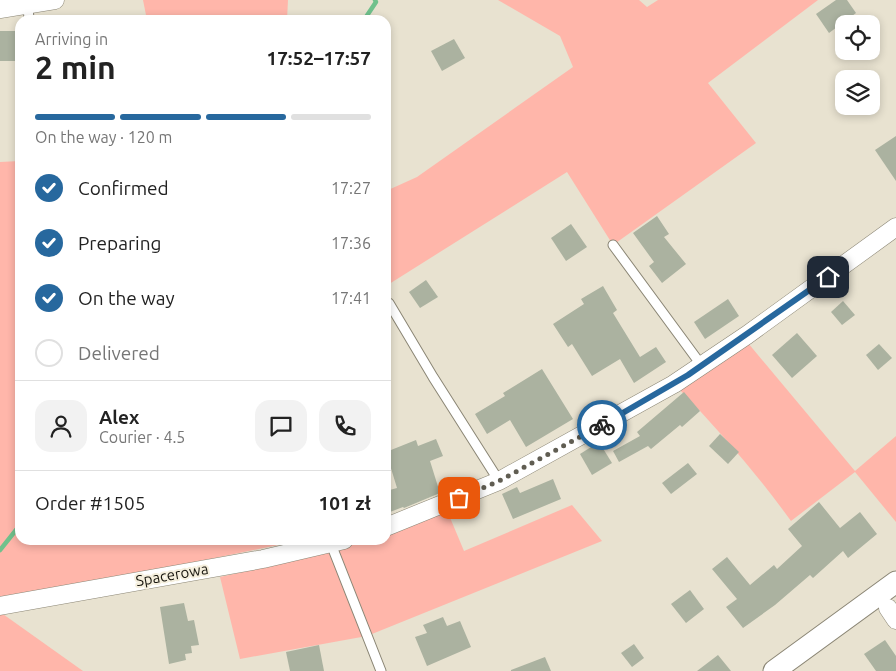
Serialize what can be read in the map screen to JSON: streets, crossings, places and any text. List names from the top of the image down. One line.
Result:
{"streets":{"street":["Spacerowa"]},"page":{"heading":["2 min","Arriving in","17:52–17:57"],"panel":["Alex","Courier · 4.5","Order #1505","101 zł"],"bar":"On the way · 120 m","list":[["Confirmed","17:27"],["Preparing","17:36"],["On the way","17:41"],"Delivered"]}}
